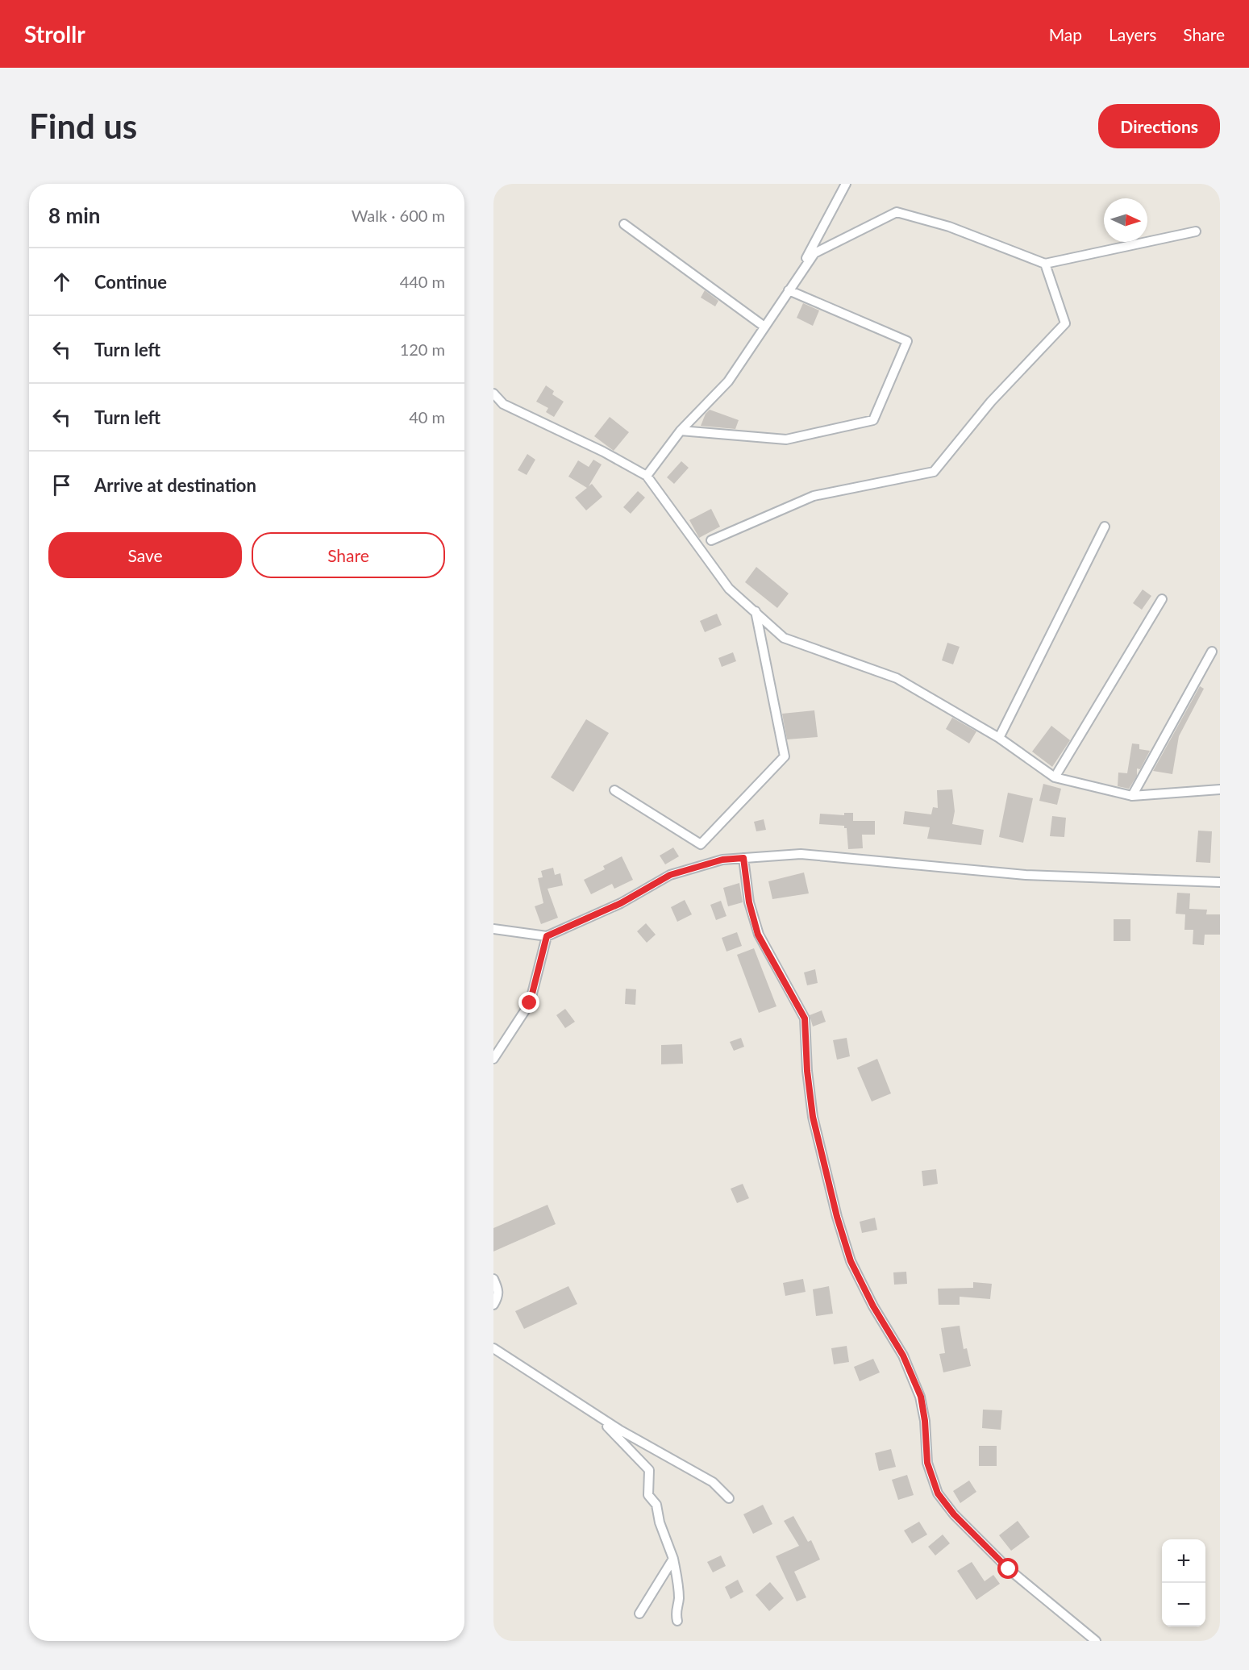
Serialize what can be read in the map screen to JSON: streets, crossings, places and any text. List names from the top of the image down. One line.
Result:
{"north":"right","page":{"header":"Strollr","nav":["Map","Layers","Share"],"buttons":["Directions",["Save","Share"]],"title":"Find us","heading":["8 min","Walk · 600 m"],"list":[["Continue","440 m"],["Turn left","120 m"],["Turn left","40 m"],"Arrive at destination"],"map_buttons":["+","−"]}}
